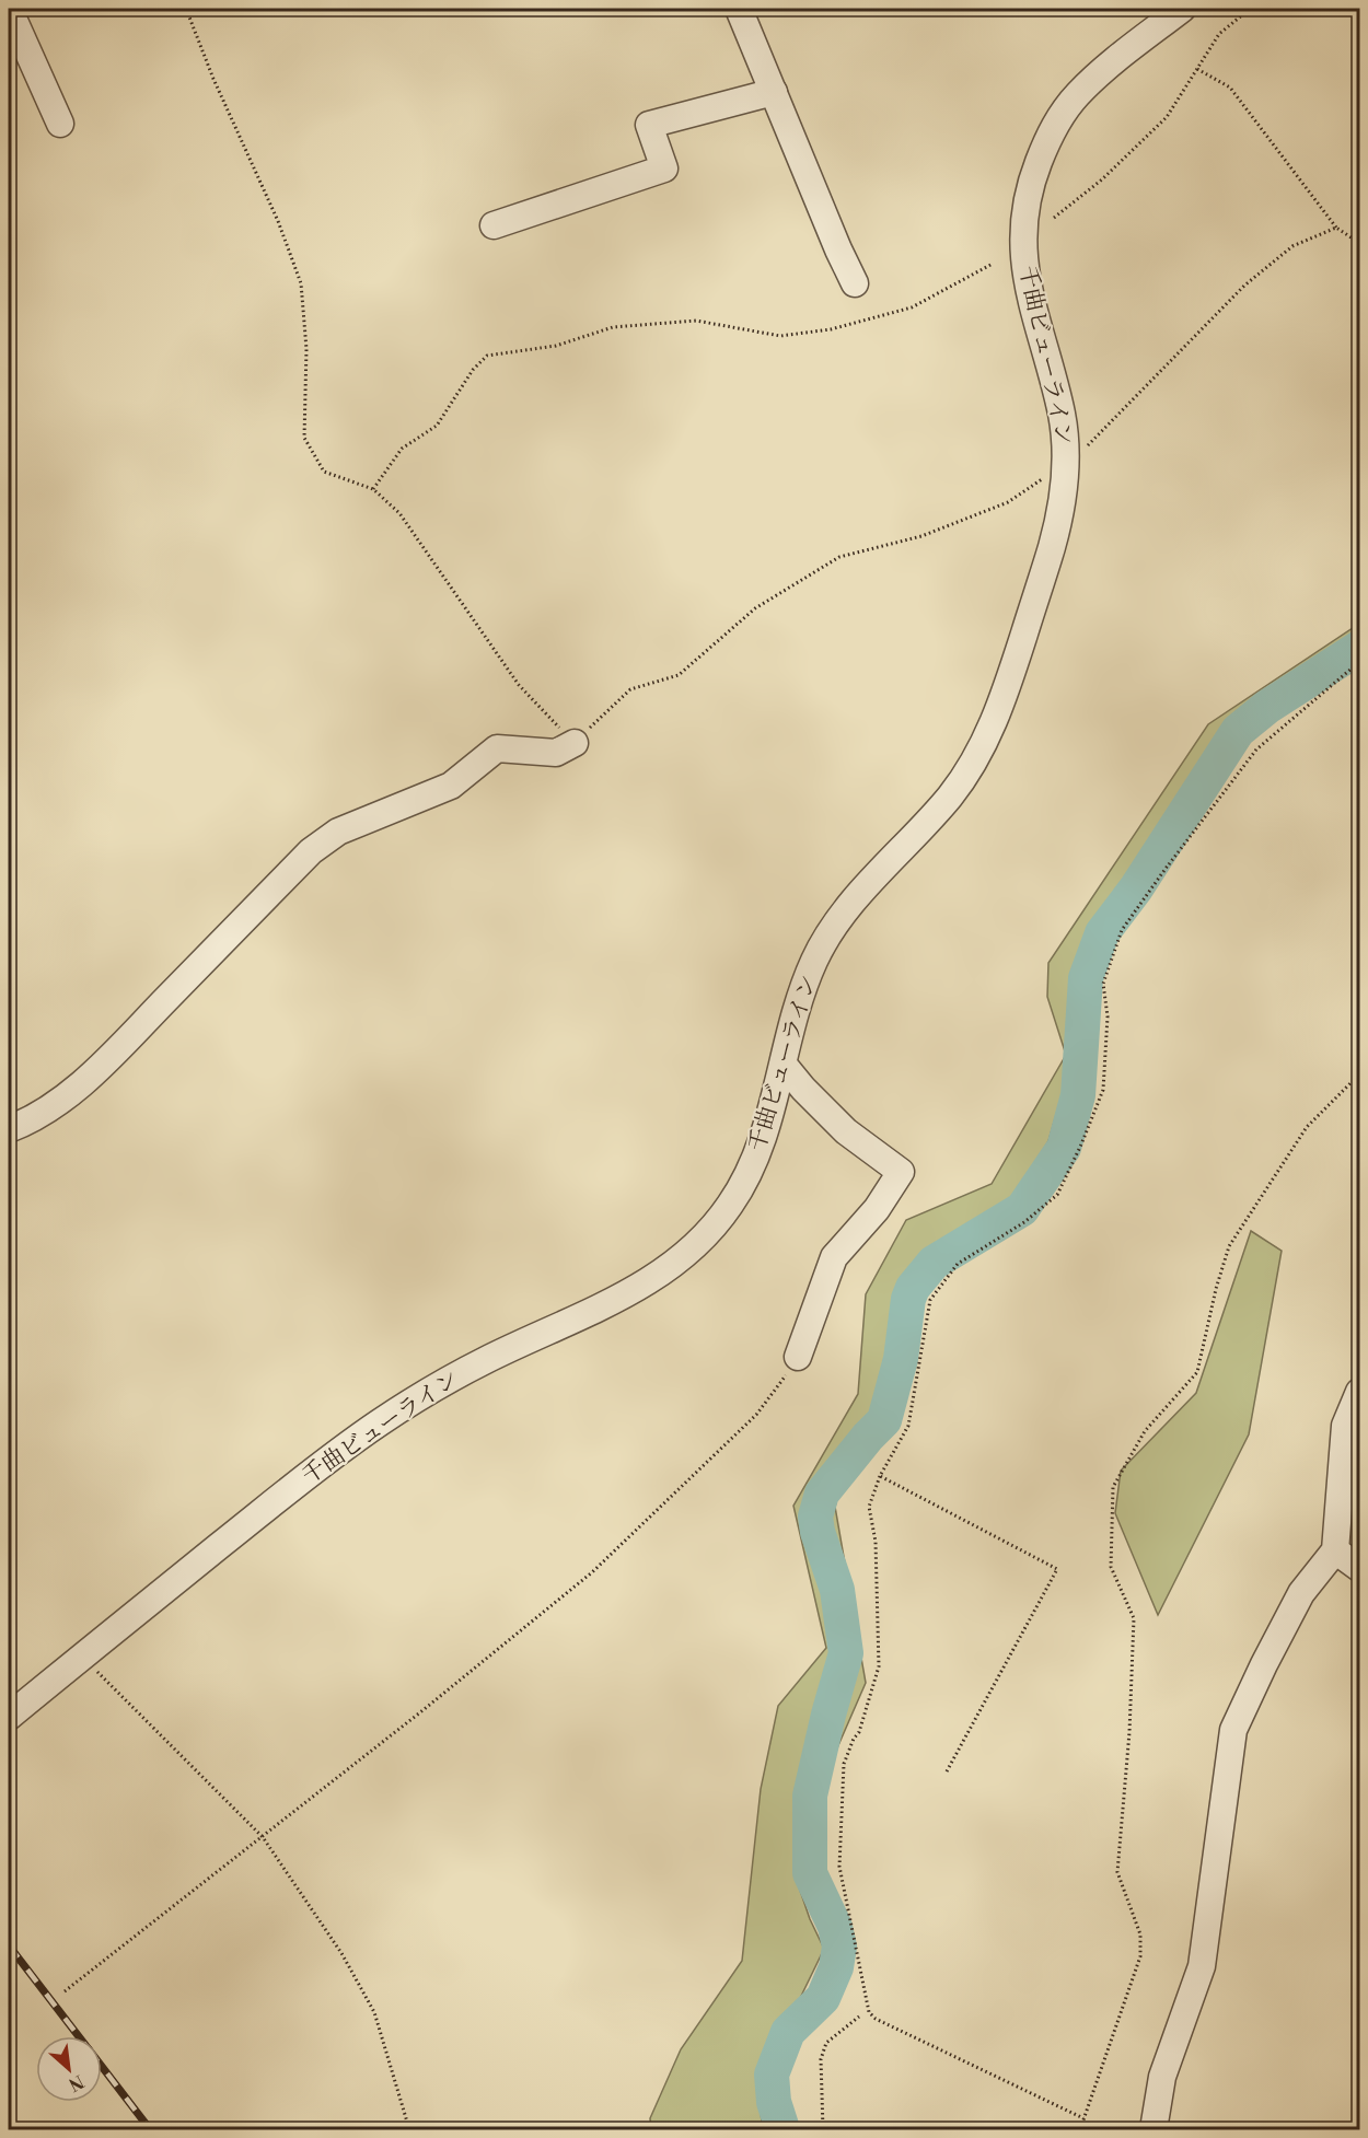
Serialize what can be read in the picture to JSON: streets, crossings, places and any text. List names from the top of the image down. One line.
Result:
{"streets":{"street":["千曲ビューライン"]},"north":"bottom right"}
